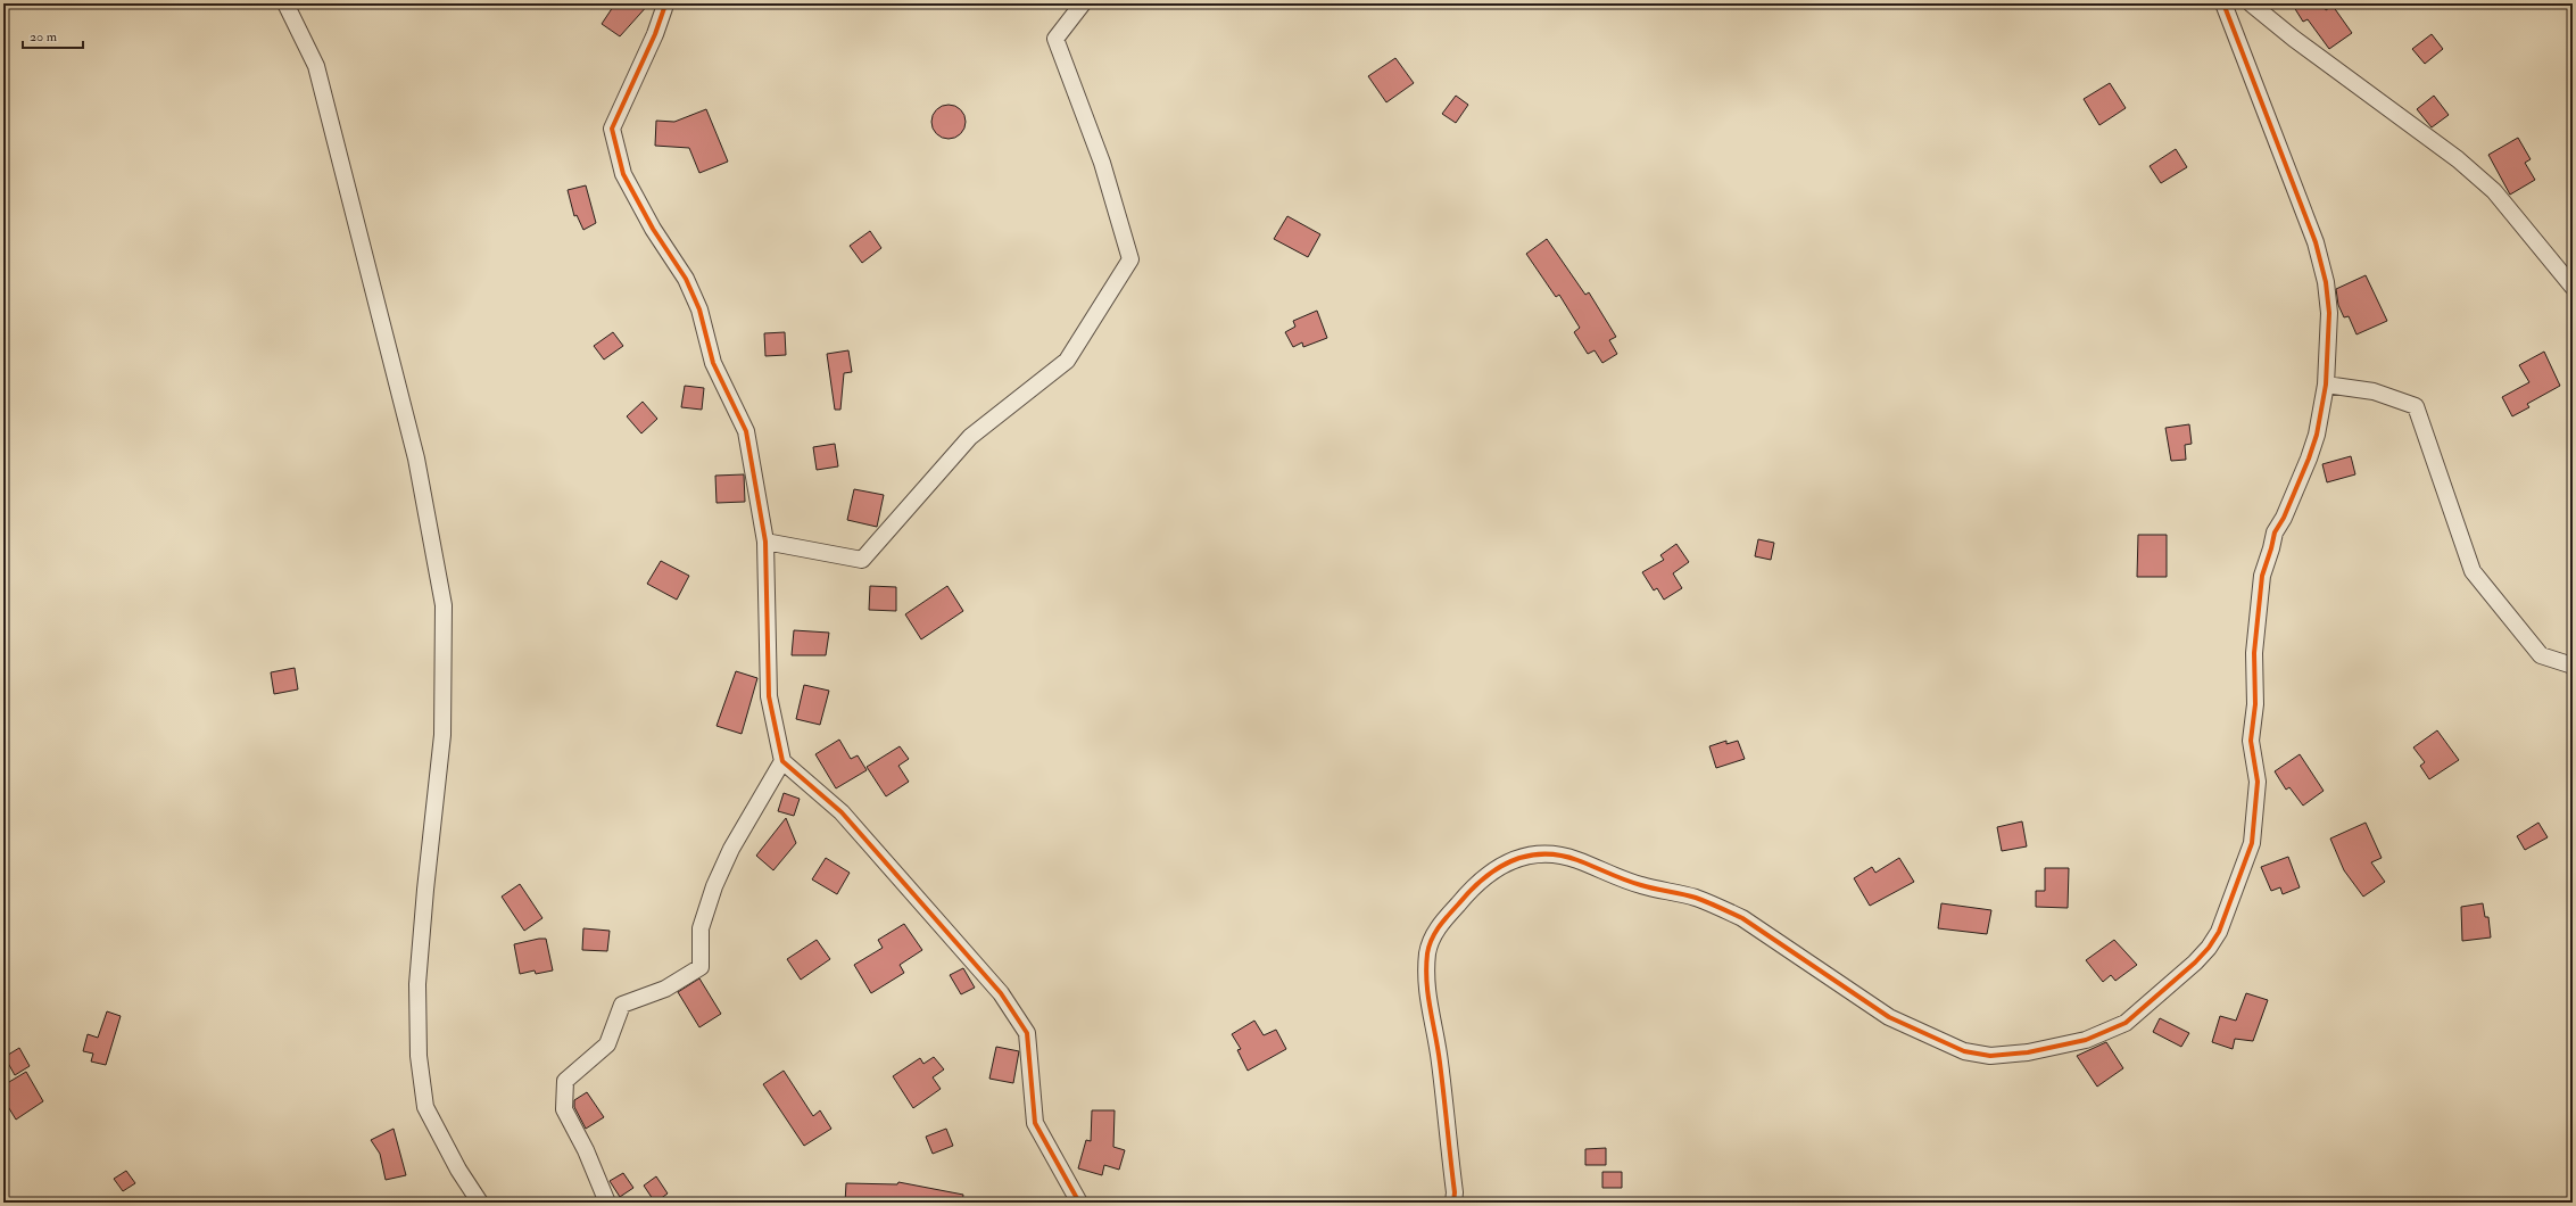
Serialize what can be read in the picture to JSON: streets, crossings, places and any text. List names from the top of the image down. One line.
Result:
{"scale_bar":"20 m"}
